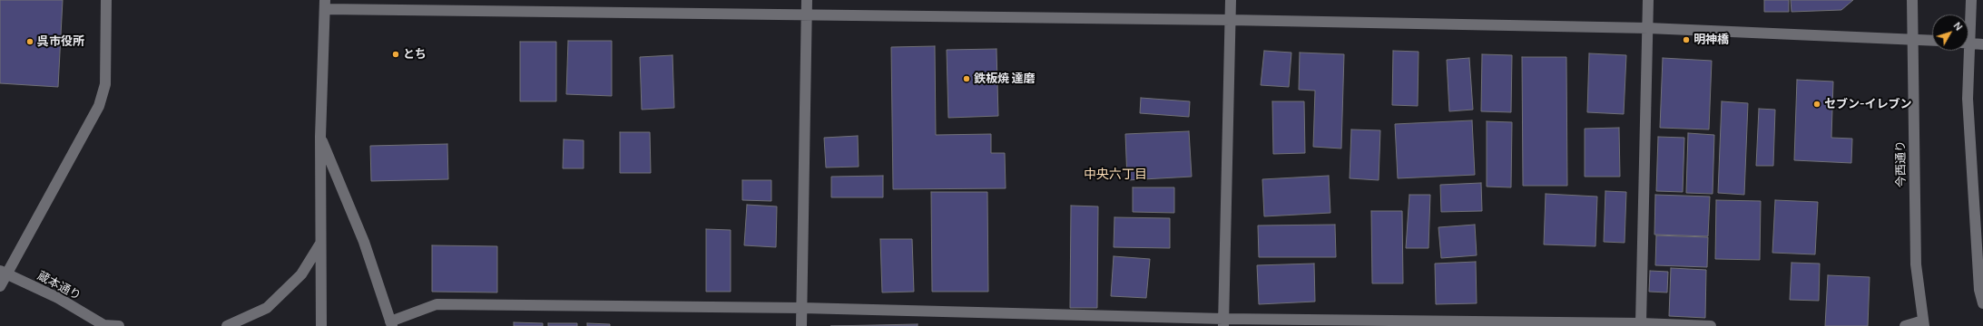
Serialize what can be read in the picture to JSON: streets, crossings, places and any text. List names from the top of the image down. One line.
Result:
{"streets":{"street":["今西通り","蔵本通り"]},"districts":["中央六丁目"],"places":["明神橋","呉市役所","とち","鉄板焼 達磨","セブン-イレブン"],"north":"top right"}
